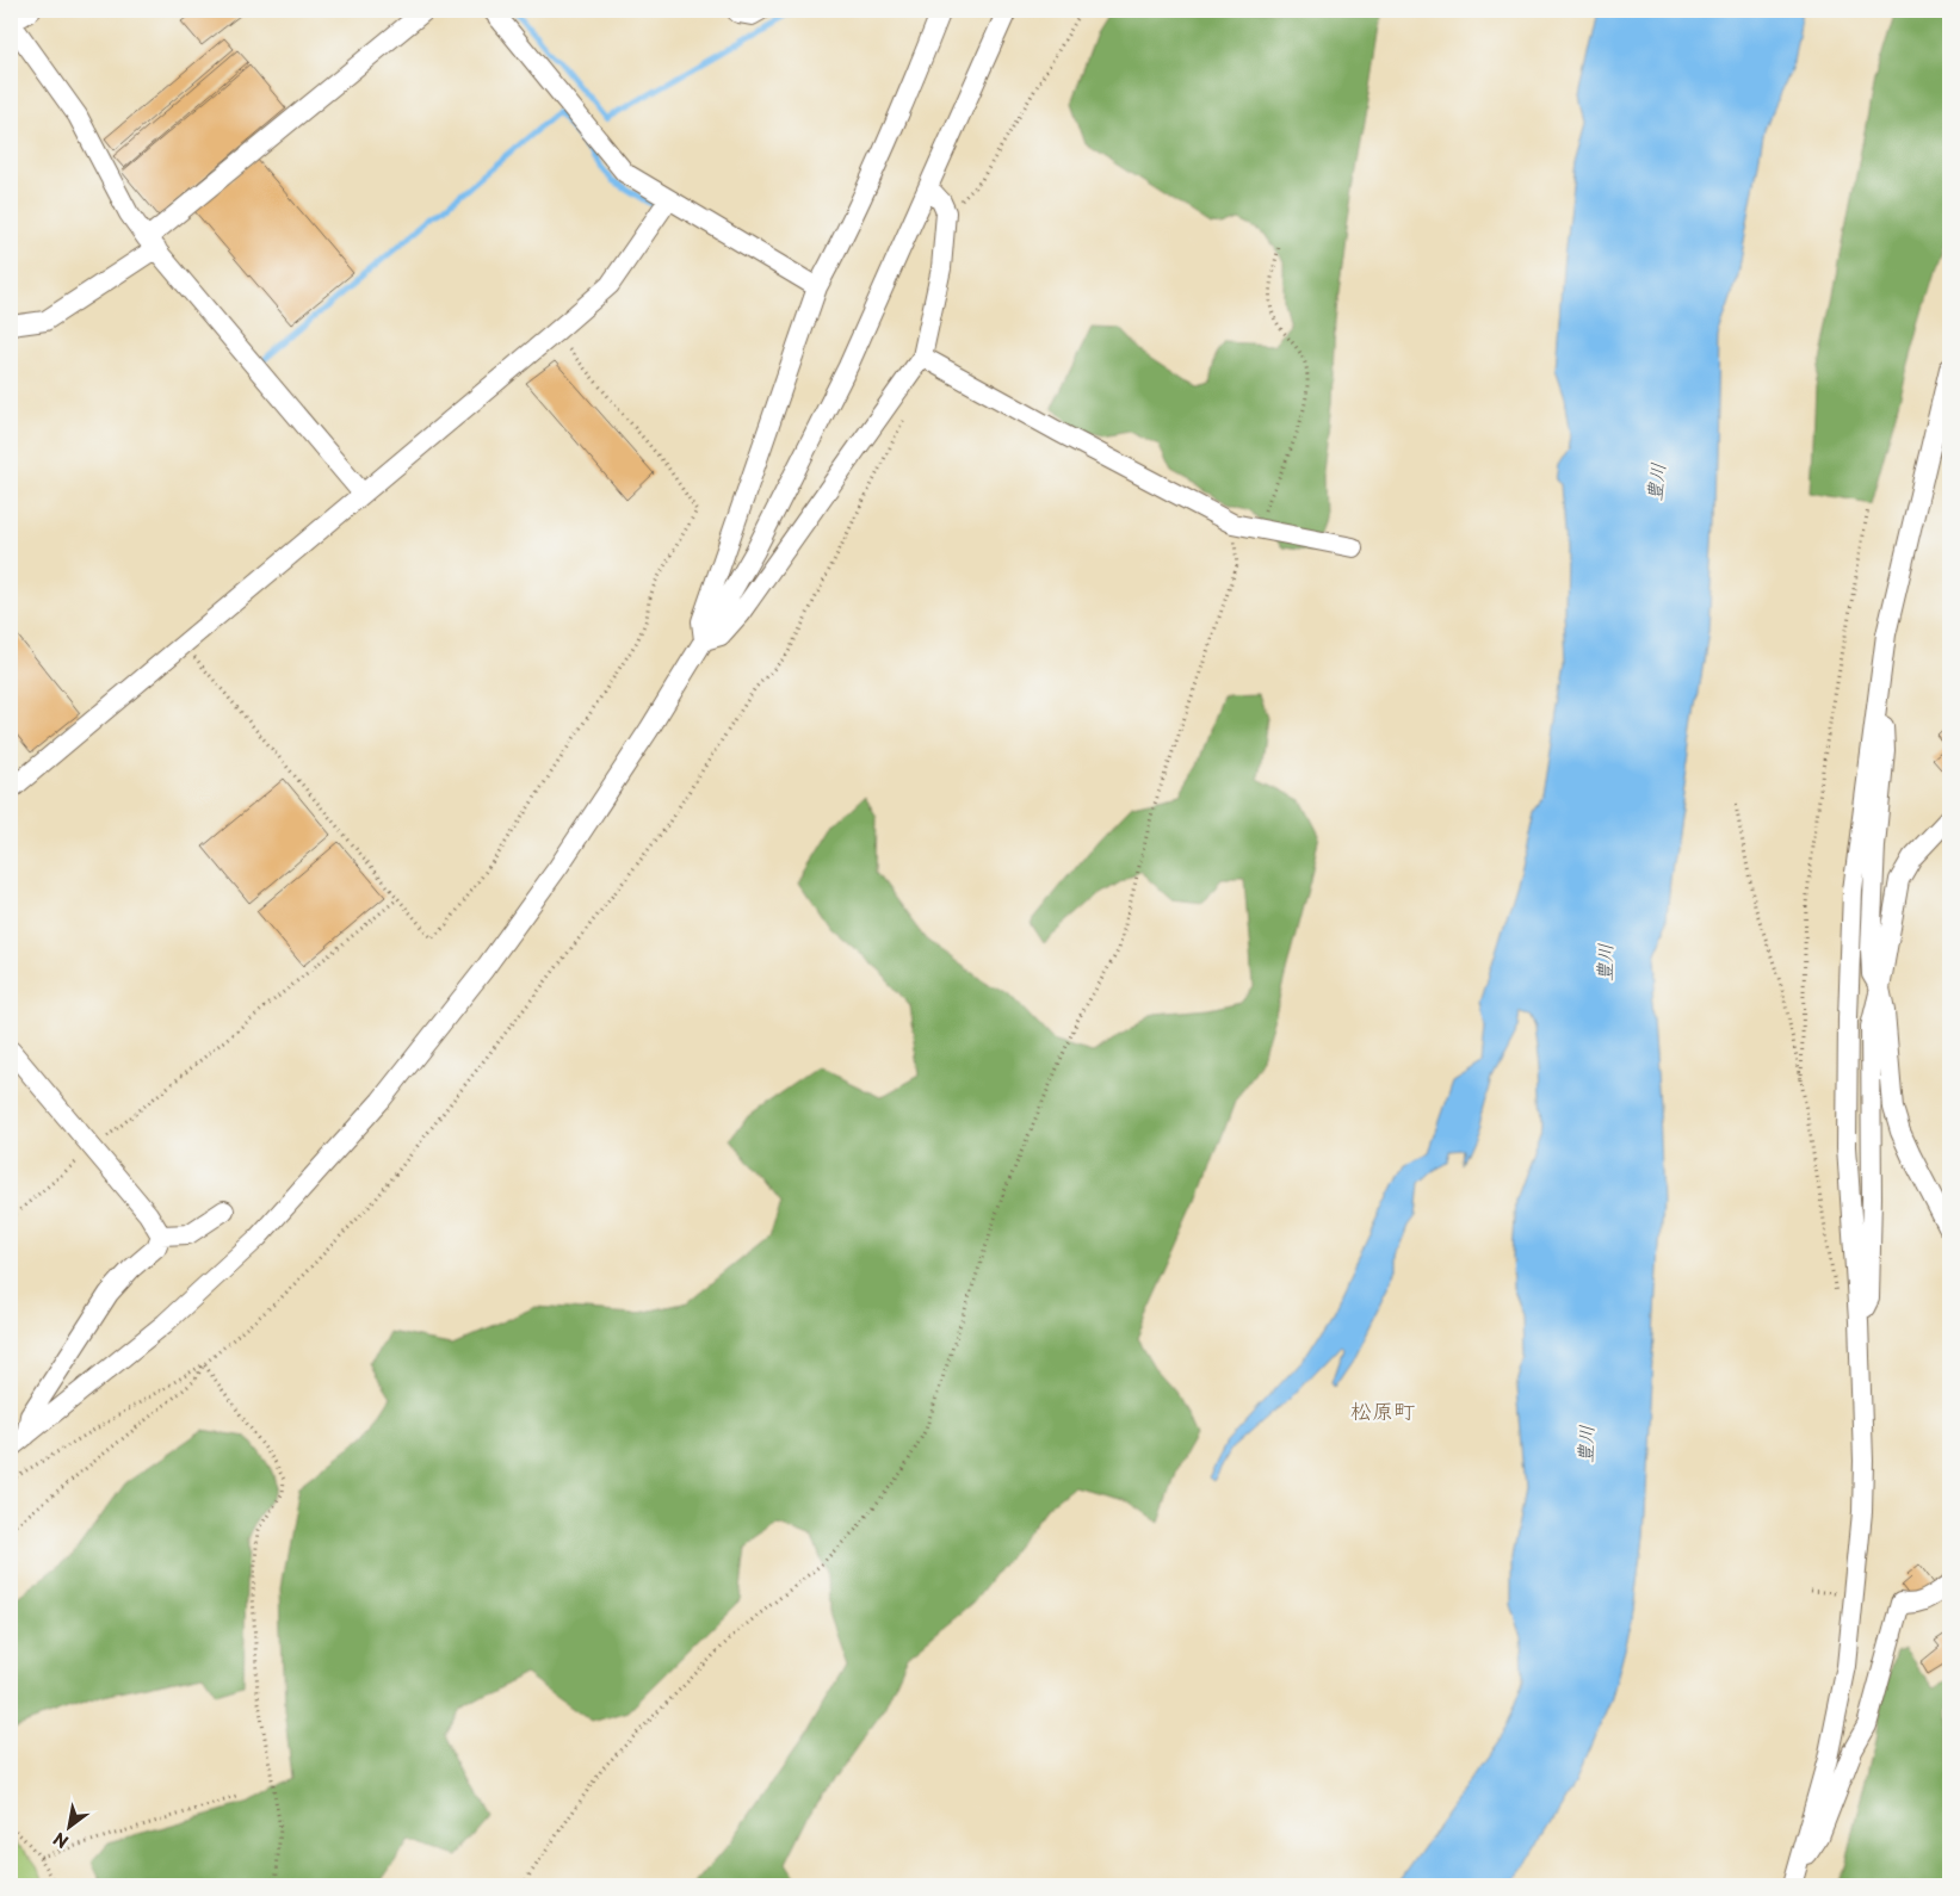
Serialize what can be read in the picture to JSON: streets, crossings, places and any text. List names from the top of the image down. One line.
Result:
{"districts":["松原町"],"water":["豊川"],"north":"bottom left"}
